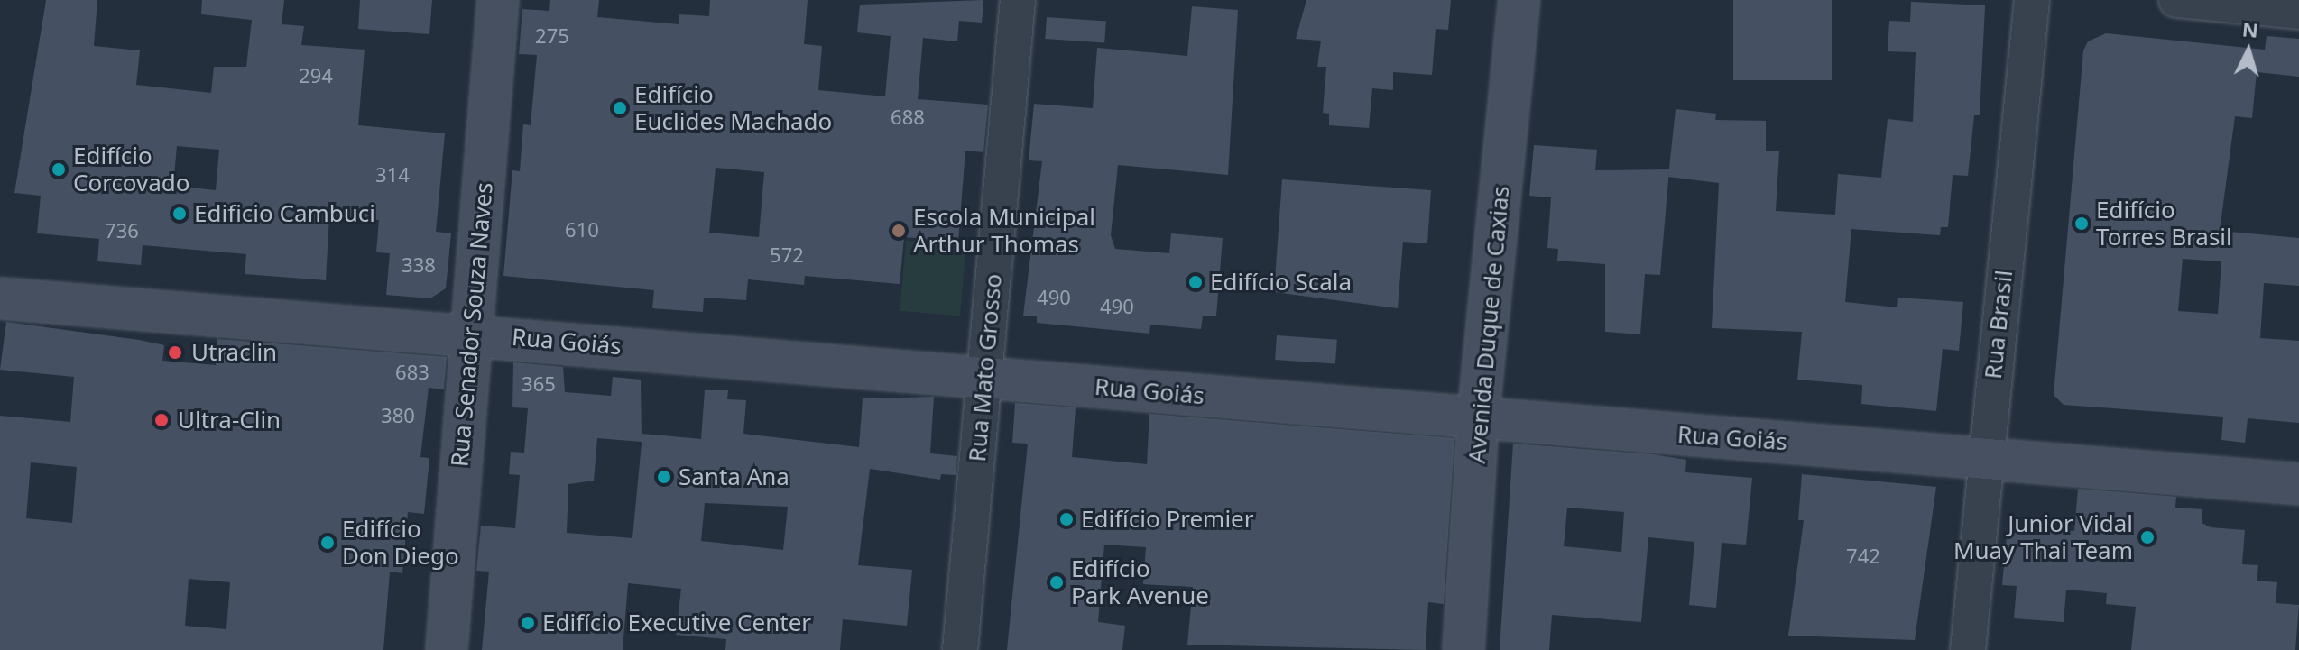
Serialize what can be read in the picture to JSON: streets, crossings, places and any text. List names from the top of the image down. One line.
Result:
{"streets":{"main road":["Rua Senador Souza Naves","Avenida Duque de Caxias","Rua Goiás"],"street":["Rua Brasil","Rua Mato Grosso"]},"crossings":[["Rua Senador Souza Naves","Rua Goiás"],["Avenida Duque de Caxias","Rua Goiás"],["Rua Brasil","Rua Goiás"],["Rua Goiás","Rua Mato Grosso"]],"places":["Edifício Euclides Machado","Edifício Corcovado","Edificio Cambuci","Edifício Torres Brasil","Escola Municipal Arthur Thomas","Edifício Scala","Utraclin","Ultra-Clin","Santa Ana","Edifício Premier","Junior Vidal Muay Thai Team","Edifício Don Diego","Edifício Park Avenue","Edifício Executive Center"],"house_numbers":["275","294","688","314","610","736","572","338","490","490","683","365","380","742"],"north":"top"}
